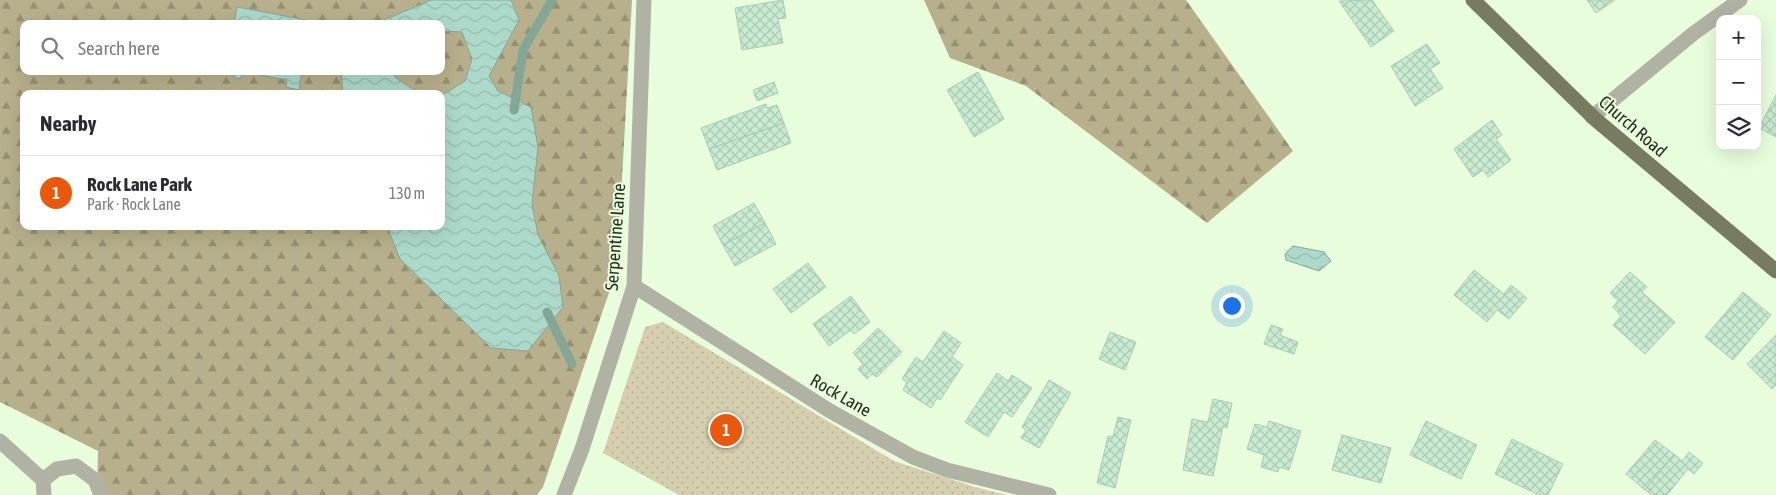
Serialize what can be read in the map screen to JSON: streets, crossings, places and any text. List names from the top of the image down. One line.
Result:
{"streets":{"main road":["Church Road"],"street":["Serpentine Lane","Rock Lane"]},"crossings":[["Serpentine Lane","Rock Lane"]],"page":{"map_buttons":["+","−"],"search":"Search here","heading":"Nearby","list":[{"mark":"1","name":"Rock Lane Park","note":"Park · Rock Lane","value":"130 m"}],"pins":"1"}}
